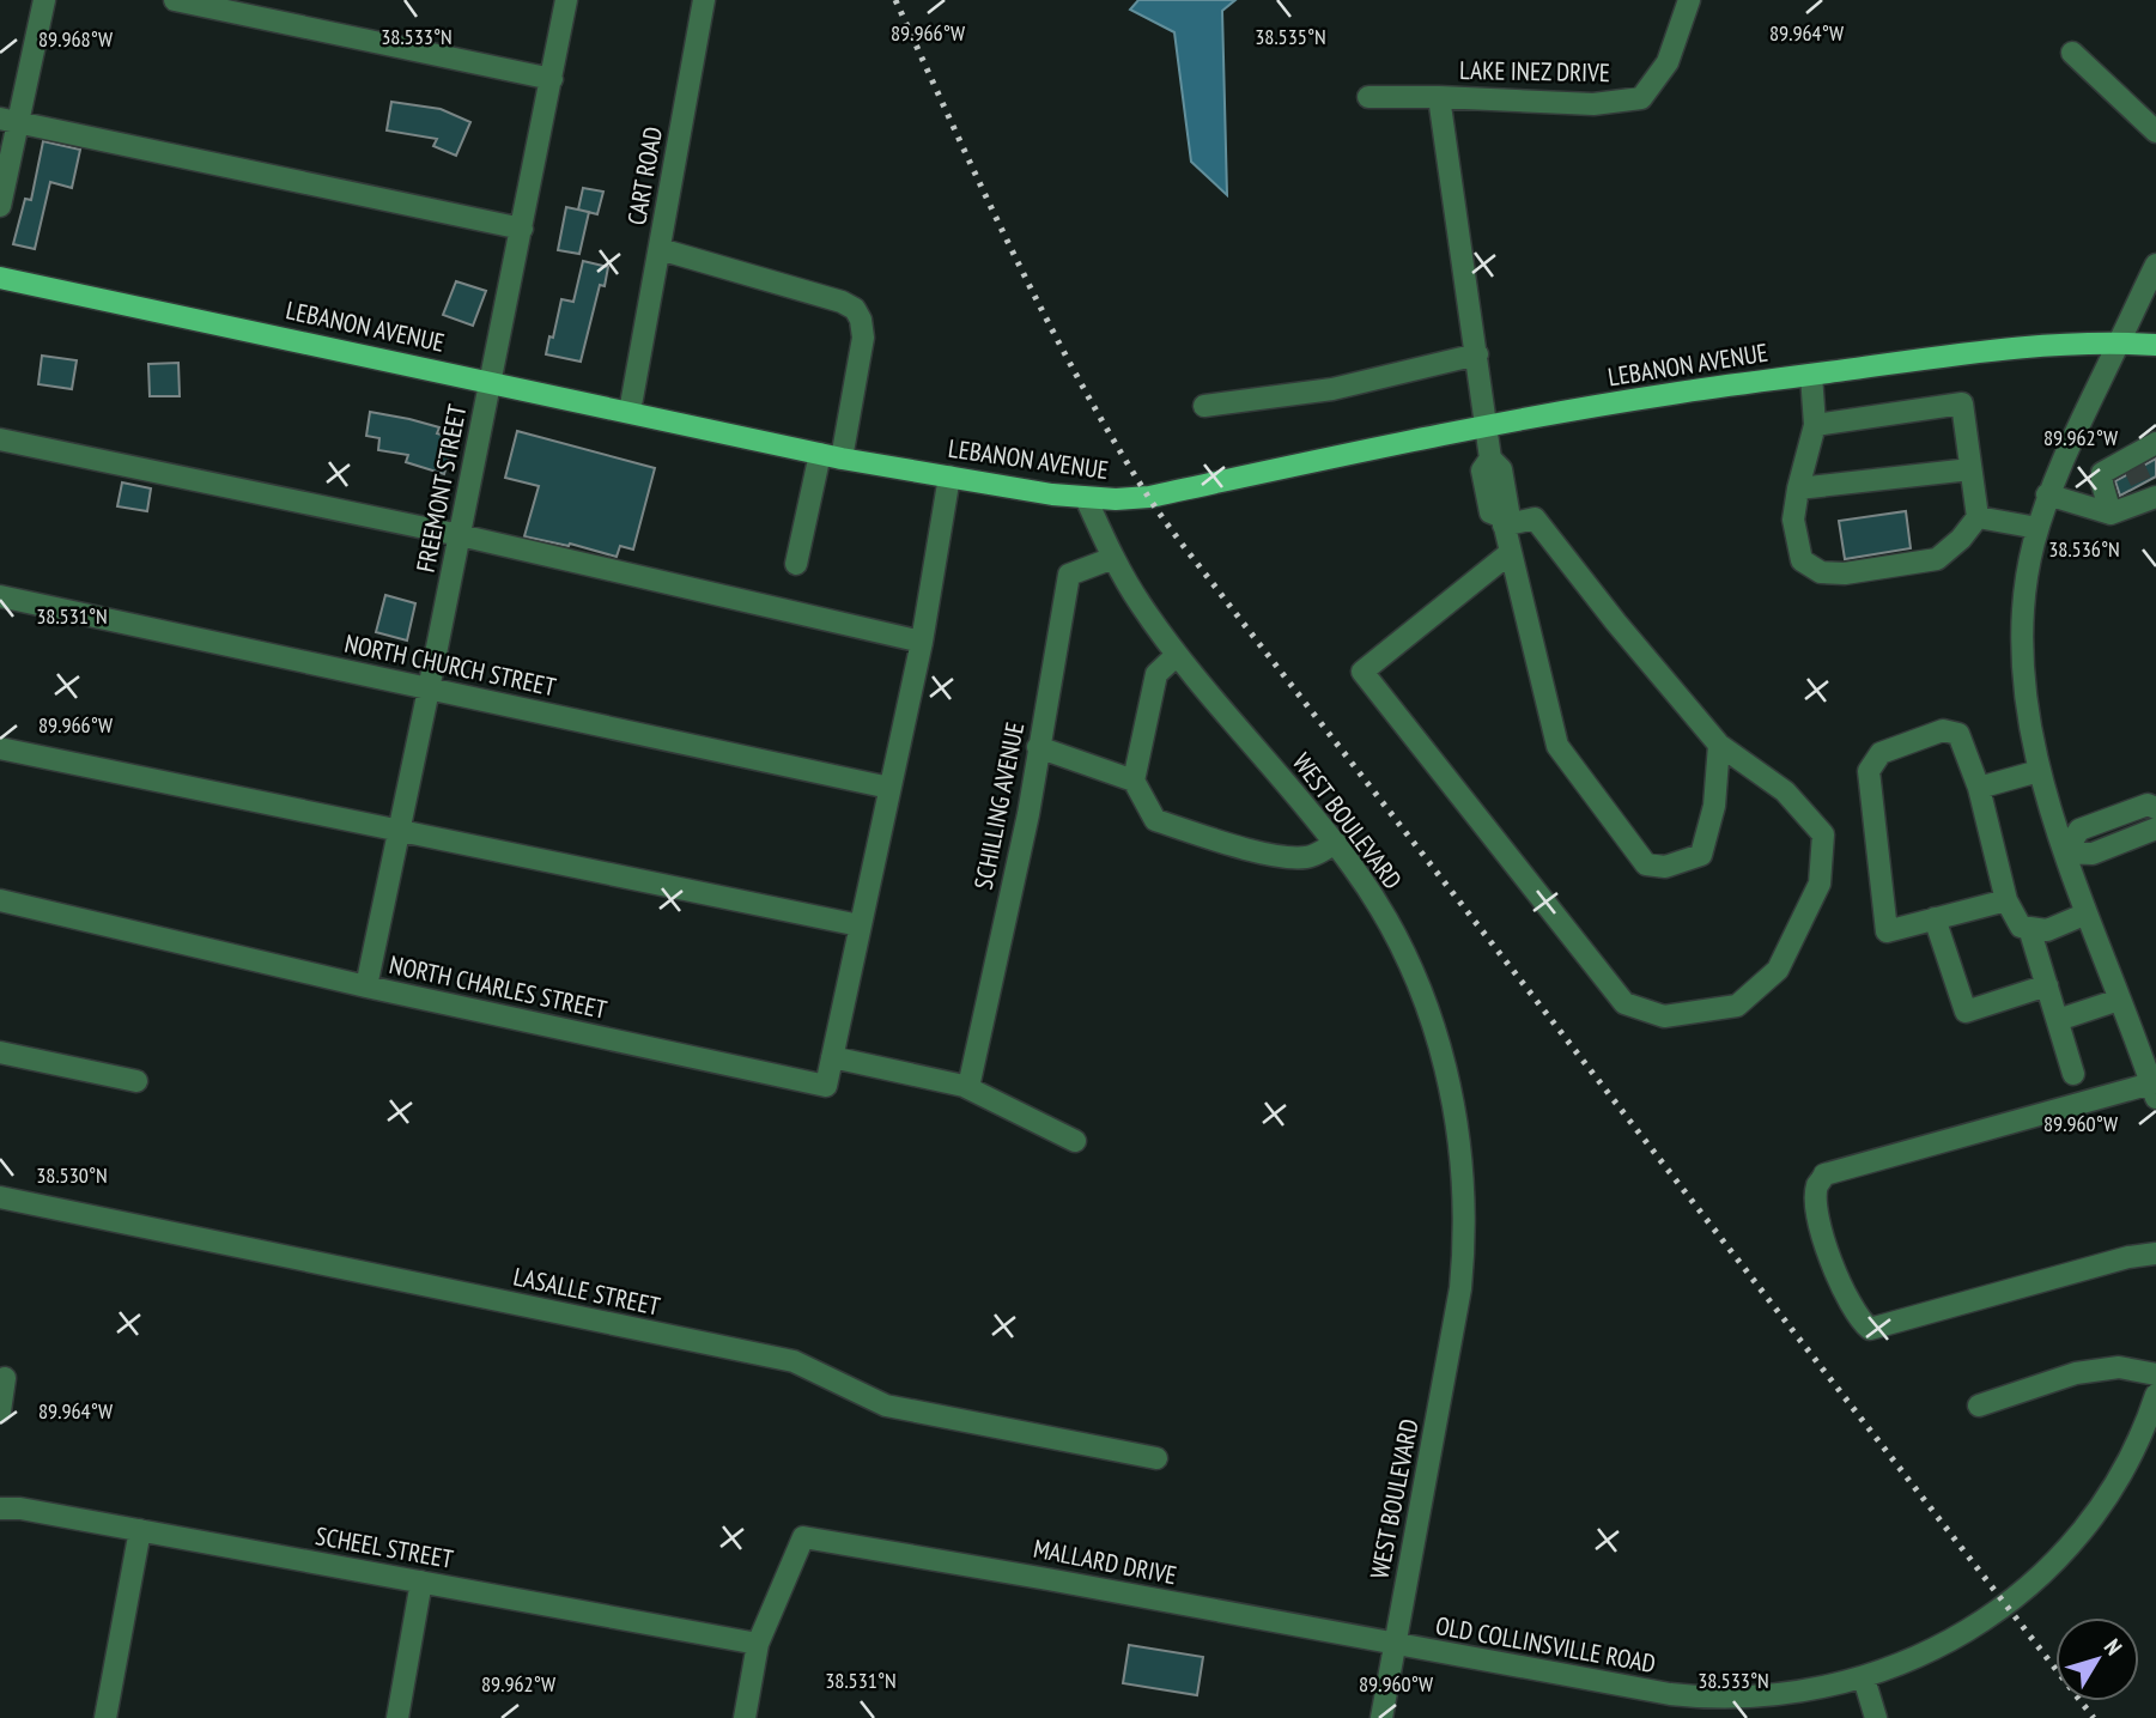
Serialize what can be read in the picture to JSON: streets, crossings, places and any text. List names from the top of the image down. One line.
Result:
{"streets":{"main road":["LEBANON AVENUE"],"street":["LAKE INEZ DRIVE","CART ROAD","FREEMONT STREET","NORTH CHURCH STREET","SCHILLING AVENUE","WEST BOULEVARD","NORTH CHARLES STREET","LASALLE STREET","SCHEEL STREET","MALLARD DRIVE","OLD COLLINSVILLE ROAD"]},"crossings":[["CART ROAD","LEBANON AVENUE"],["LEBANON AVENUE","FREEMONT STREET"],["LEBANON AVENUE","WEST BOULEVARD"],["FREEMONT STREET","NORTH CHURCH STREET"],["FREEMONT STREET","NORTH CHARLES STREET"],["SCHILLING AVENUE","WEST BOULEVARD"],["WEST BOULEVARD","MALLARD DRIVE"],["WEST BOULEVARD","OLD COLLINSVILLE ROAD"],["SCHEEL STREET","MALLARD DRIVE"],["MALLARD DRIVE","OLD COLLINSVILLE ROAD"]],"north":"top right","coordinates":["89.966°W","89.964°W","38.535°N","38.533°N","89.968°W","89.962°W","38.536°N","38.531°N","89.960°W","38.530°N"]}
